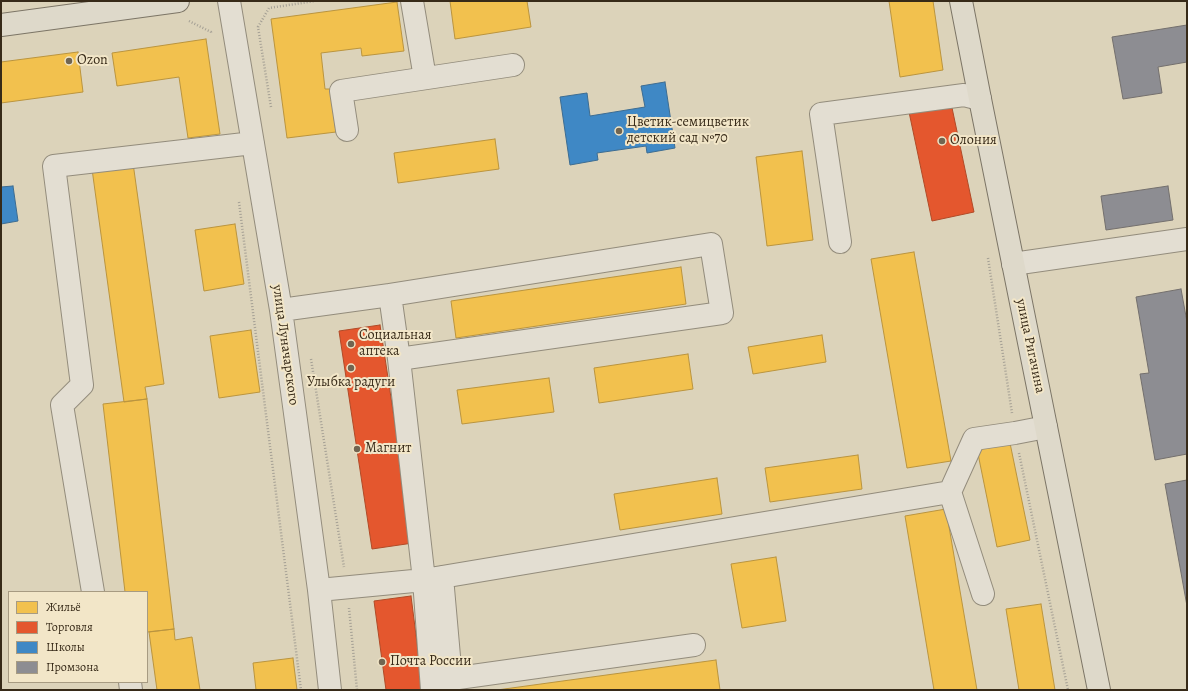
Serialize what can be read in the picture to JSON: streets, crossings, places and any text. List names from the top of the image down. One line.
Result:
{"streets":{"main road":["улица Ригачина"],"street":["улица Луначарского"]},"places":["Ozon","Цветик-семицветик детский сад №70","Олония","Социальная аптека","Улыбка радуги","Магнит","Почта России"],"legend":["Жильё","Торговля","Школы","Промзона"]}
